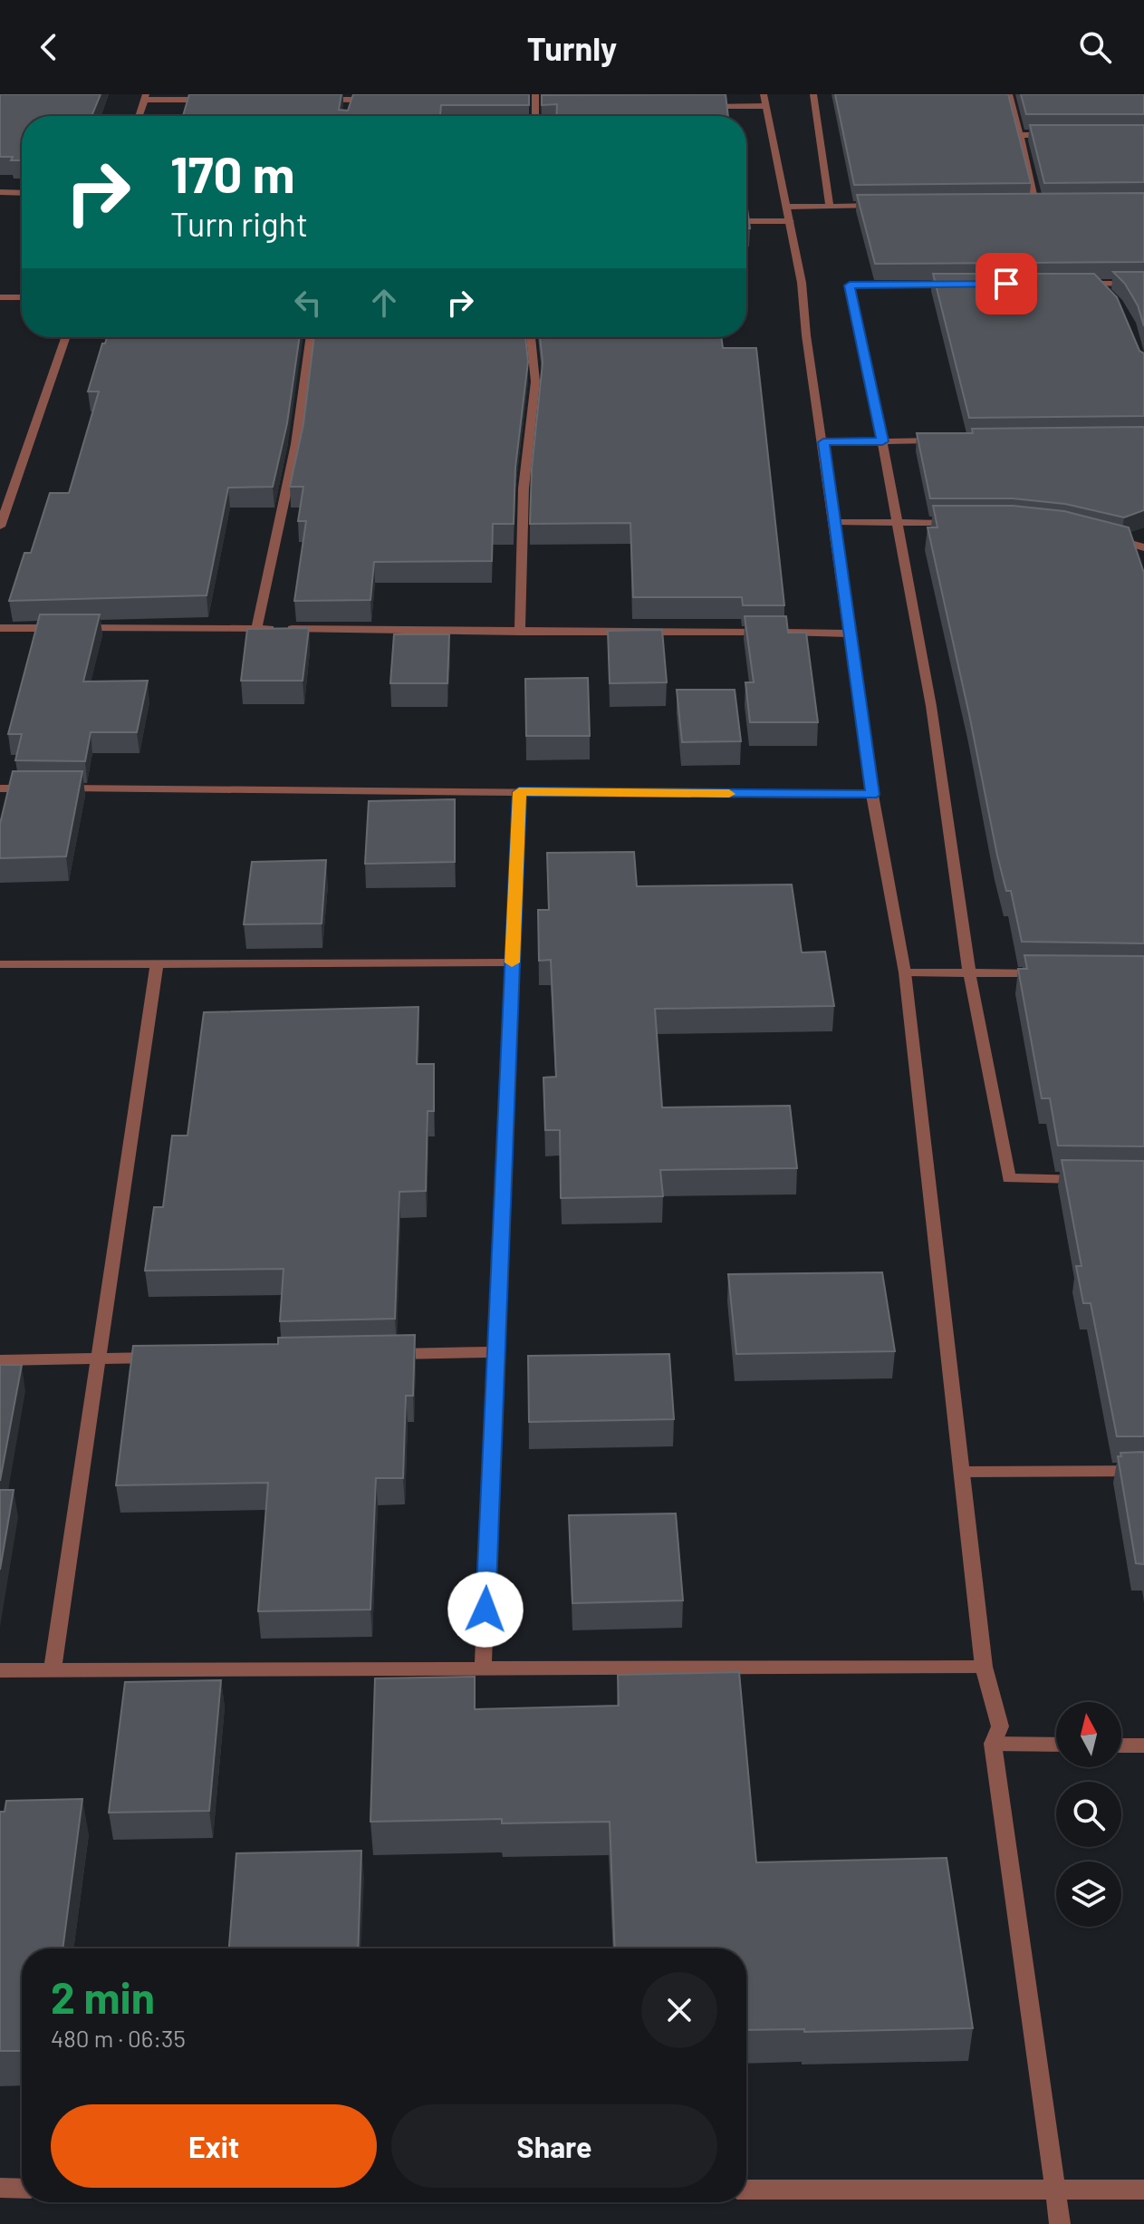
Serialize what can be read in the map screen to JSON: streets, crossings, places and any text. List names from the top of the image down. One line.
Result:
{"north":"top","page":{"header":"Turnly","turn":["170 m","Turn right"],"heading":["2 min","480 m · 06:35"],"buttons":["Exit","Share"]}}
